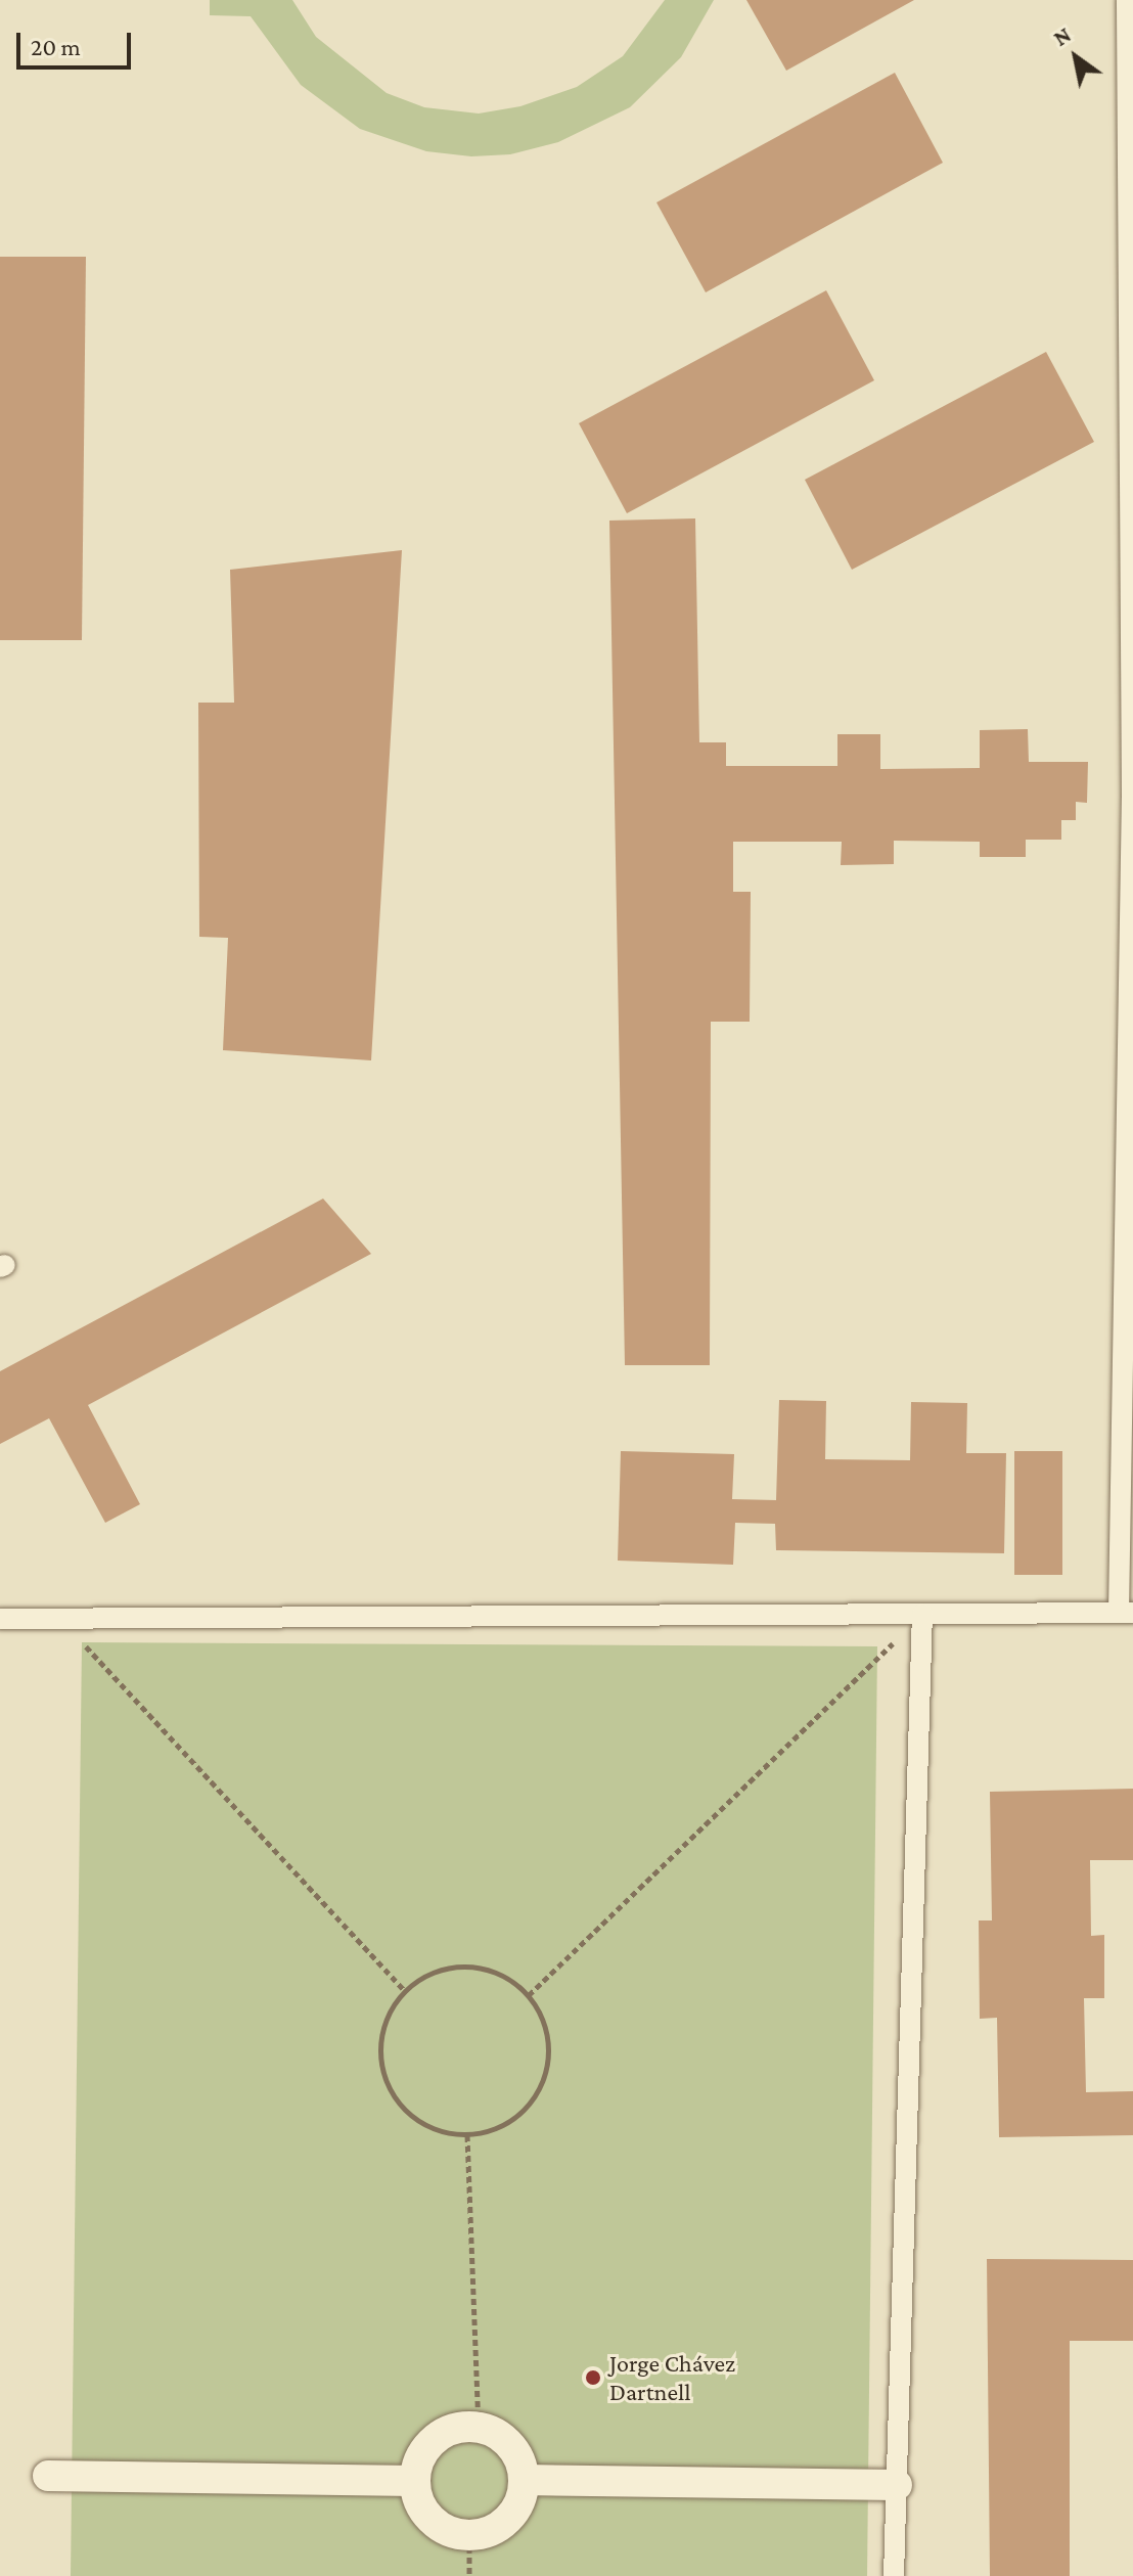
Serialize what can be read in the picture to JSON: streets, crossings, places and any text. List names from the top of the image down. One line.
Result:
{"places":["Jorge Chávez Dartnell"],"scale_bar":"20 m","north":"top left"}
